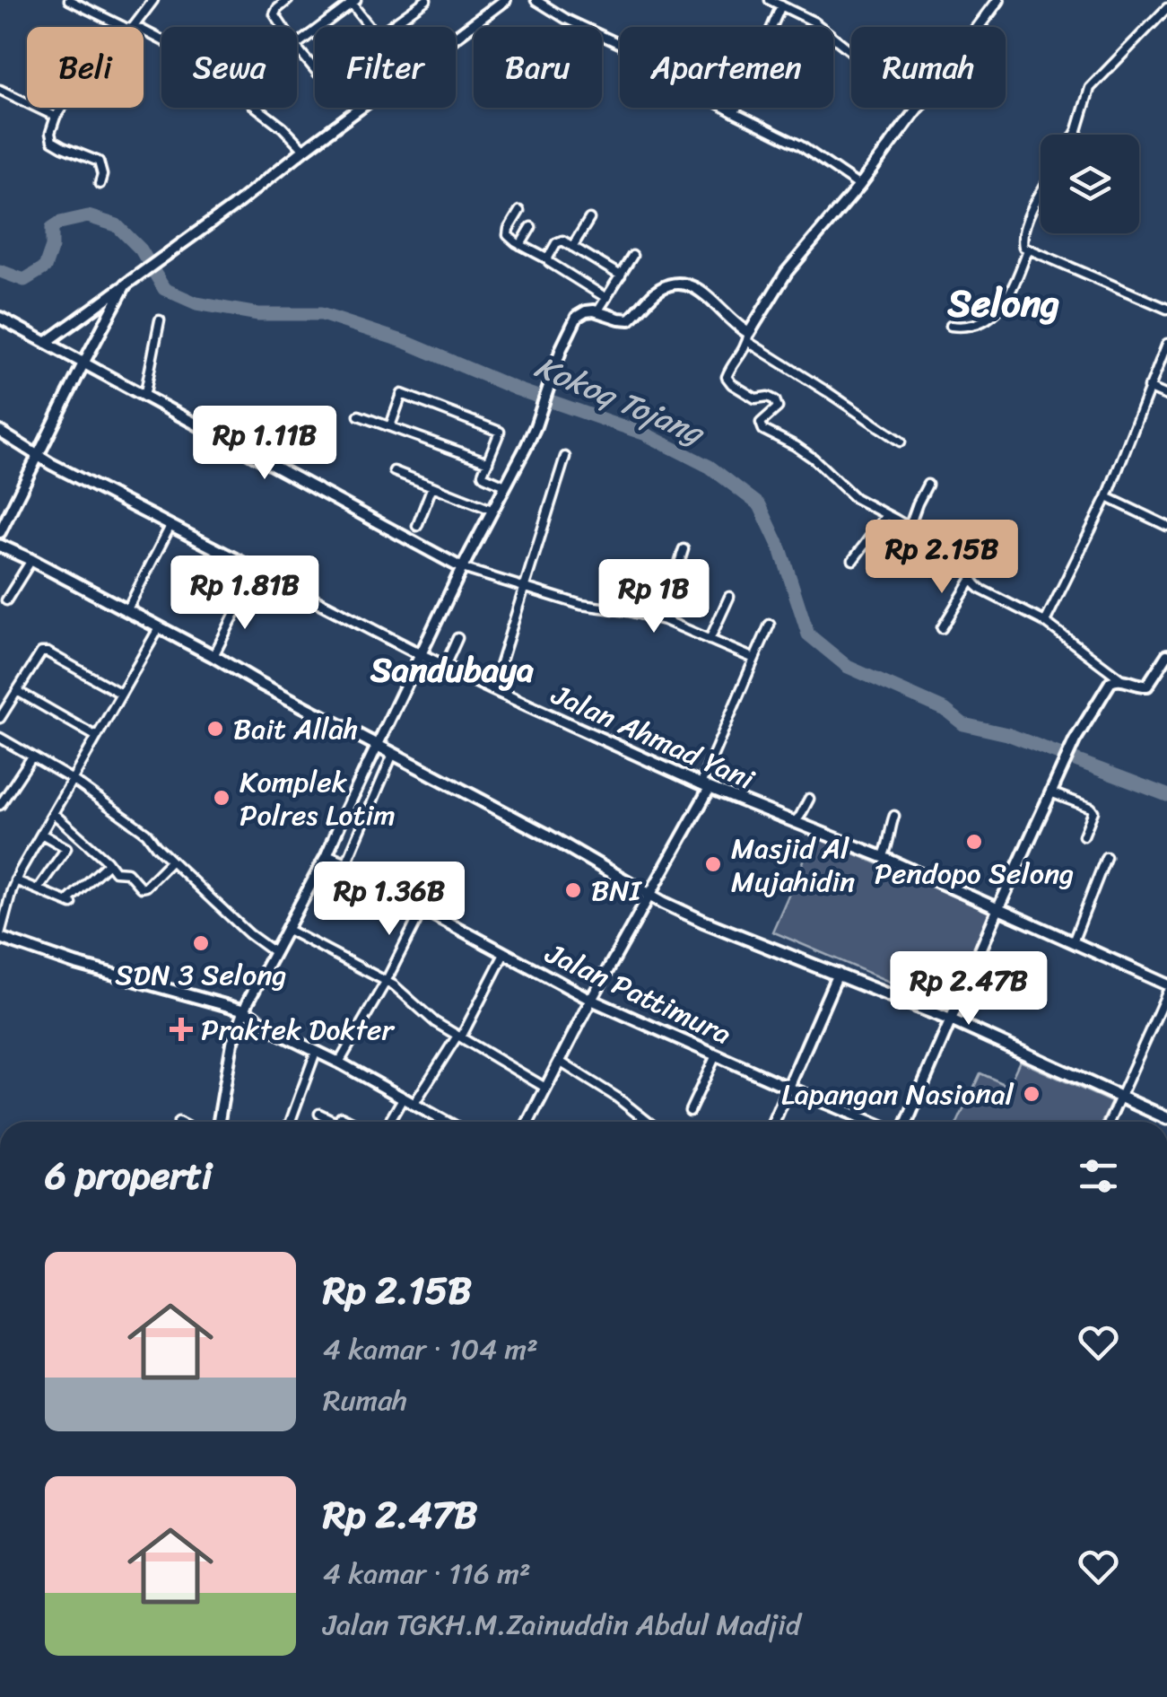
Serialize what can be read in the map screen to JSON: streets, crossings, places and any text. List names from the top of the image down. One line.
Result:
{"streets":{"street":["Jalan Ahmad Yani","Jalan Pattimura"]},"districts":["Selong","Sandubaya"],"water":["Kokoq Tojang"],"places":{"other":["Bait Allah","Komplek Polres Lotim","Pendopo Selong","Masjid Al Mujahidin","BNI","SDN 3 Selong","Lapangan Nasional"],"health":["Praktek Dokter"]},"page":{"chip":["Beli","Sewa","Filter","Baru","Apartemen","Rumah"],"price":["Rp 1.11B","Rp 2.15B","Rp 1.81B","Rp 1B","Rp 1.36B","Rp 2.47B"],"heading":"6 properti","list":[{"name":"Rp 2.15B","note":"4 kamar · 104 m² · Rumah"},{"name":"Rp 2.47B","note":"4 kamar · 116 m² · Jalan TGKH.M.Zainuddin Abdul Madjid"}]}}
